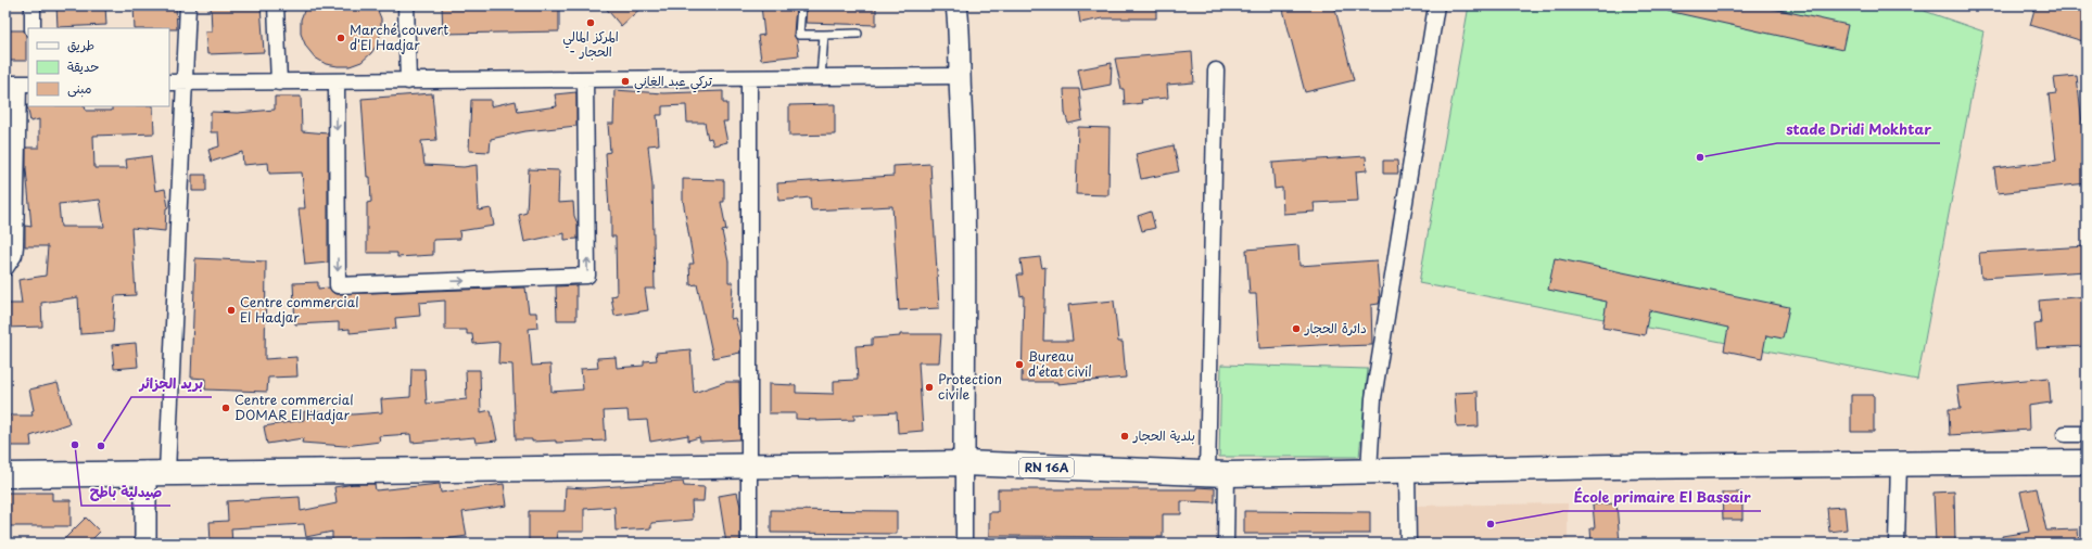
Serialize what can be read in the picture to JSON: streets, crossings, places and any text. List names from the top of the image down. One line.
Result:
{"streets":{"main road":["RN 16A"]},"places":["المركز المالي - الحجار","Marché couvert d'El Hadjar","تركي عبد الغاني","stade Dridi Mokhtar","Centre commercial El Hadjar","دائرة الحجار","Bureau d'état civil","Protection civile","Centre commercial DOMAR El Hadjar","بلدية الحجار","صيدلية باطح","بريد الجزائر","École primaire El Bassair"],"legend":["طريق","حديقة","مبنى"]}
